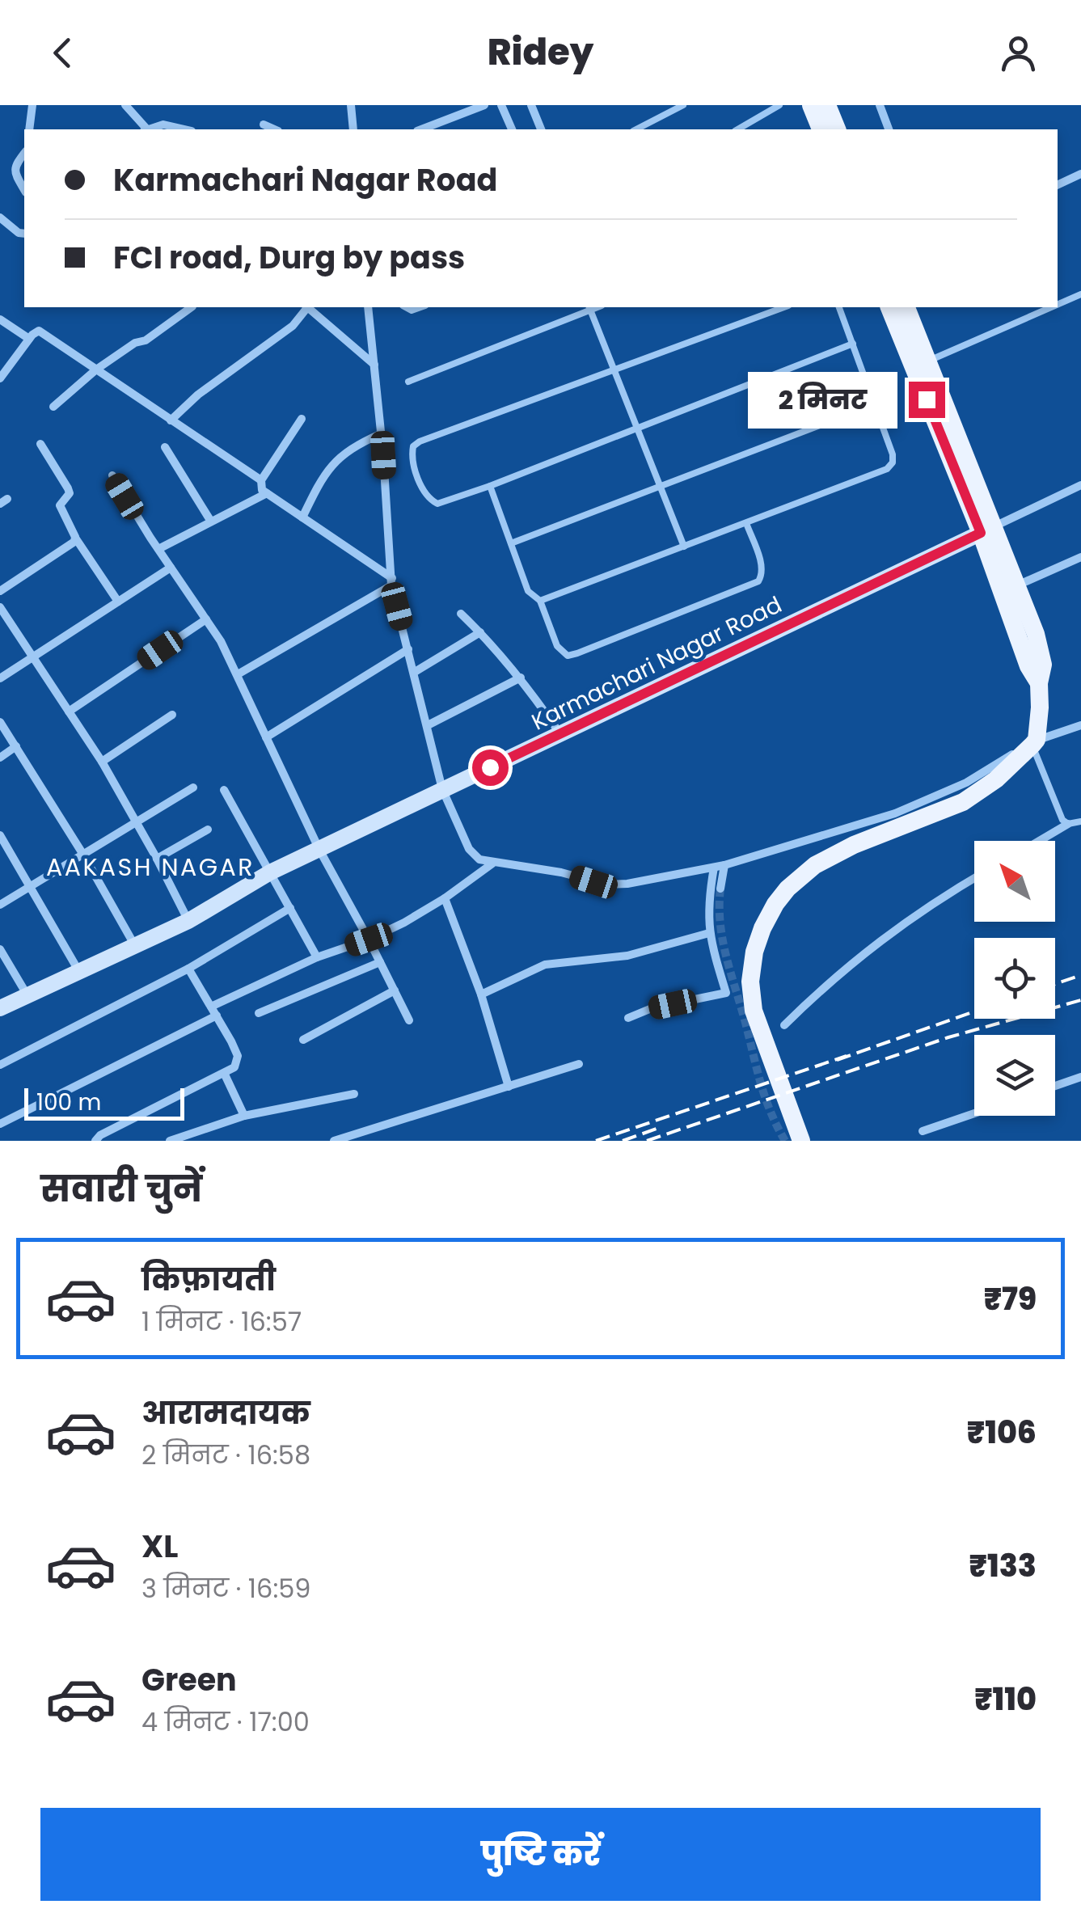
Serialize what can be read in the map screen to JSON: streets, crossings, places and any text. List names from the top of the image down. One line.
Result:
{"streets":{"street":["Karmachari Nagar Road"]},"districts":["AAKASH NAGAR"],"scale_bar":"100 m","north":"top left","page":{"header":"Ridey","banner":["Karmachari Nagar Road","FCI road, Durg by pass"],"bubble":"2 मिनट","scale":"100 m","heading":"सवारी चुनें","list":[{"name":"किफ़ायती","note":"1 मिनट · 16:57","value":"₹79"},{"name":"आरामदायक","note":"2 मिनट · 16:58","value":"₹106"},{"name":"XL","note":"3 मिनट · 16:59","value":"₹133"},{"name":"Green","note":"4 मिनट · 17:00","value":"₹110"}],"buttons":"पुष्टि करें"}}
